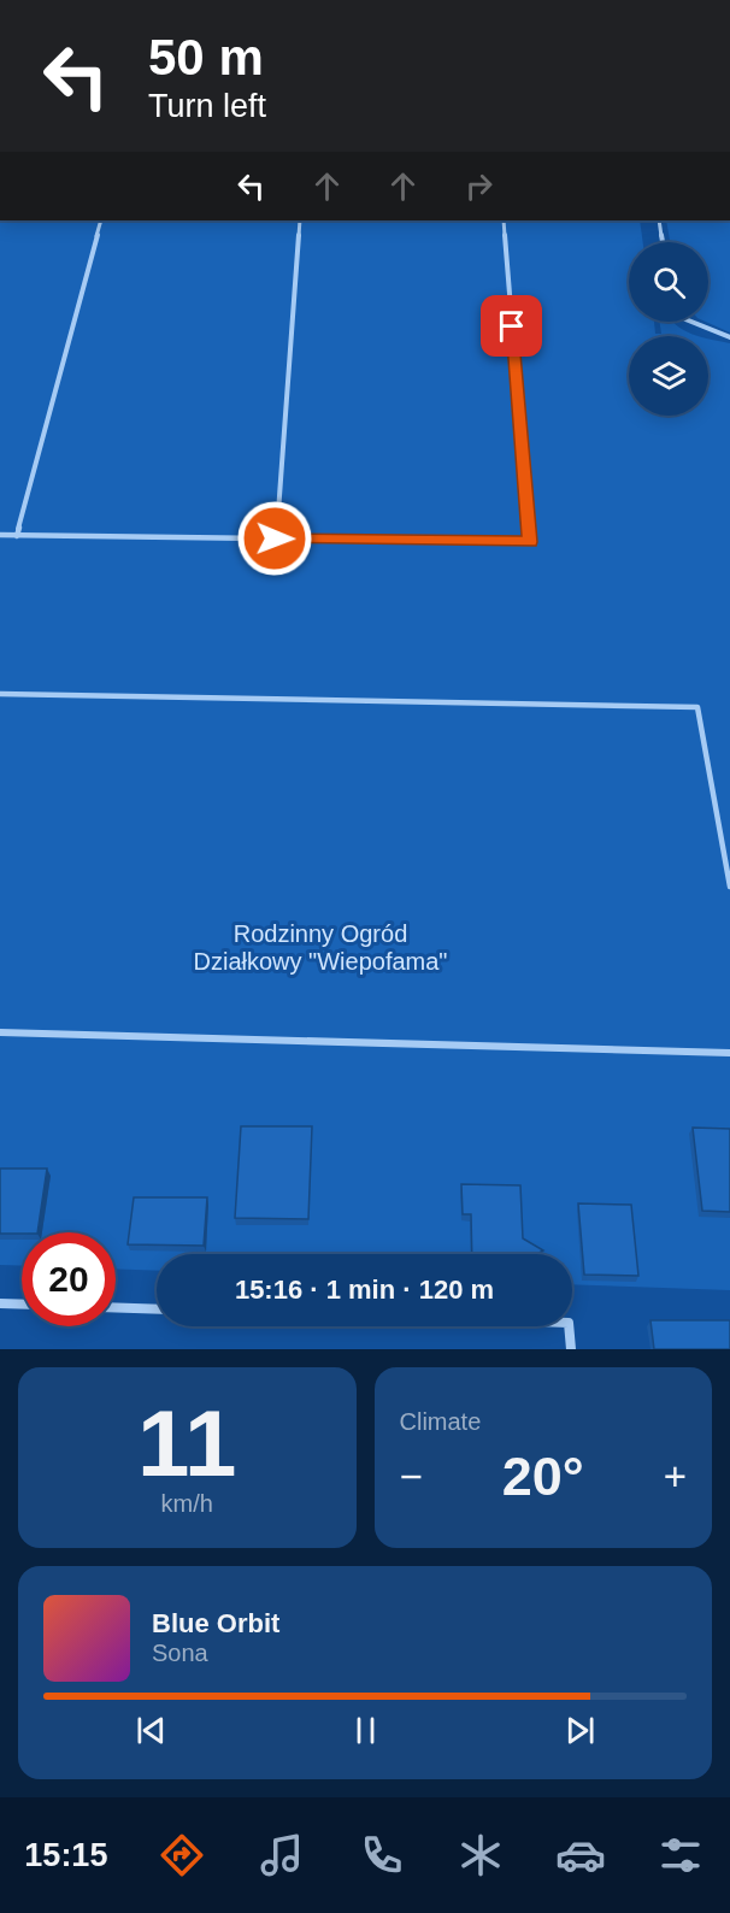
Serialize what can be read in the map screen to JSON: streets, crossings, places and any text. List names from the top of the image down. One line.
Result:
{"parks":["Rodzinny Ogród Działkowy \"Wiepofama\""],"page":{"turn":["50 m","Turn left"],"limit":"20","trip":"15:16 · 1 min · 120 m","tile":[["11","km/h"],"Climate"],"heat":["−","20°","+"],"song":["Blue Orbit","Sona"],"tabs":"15:15"}}
